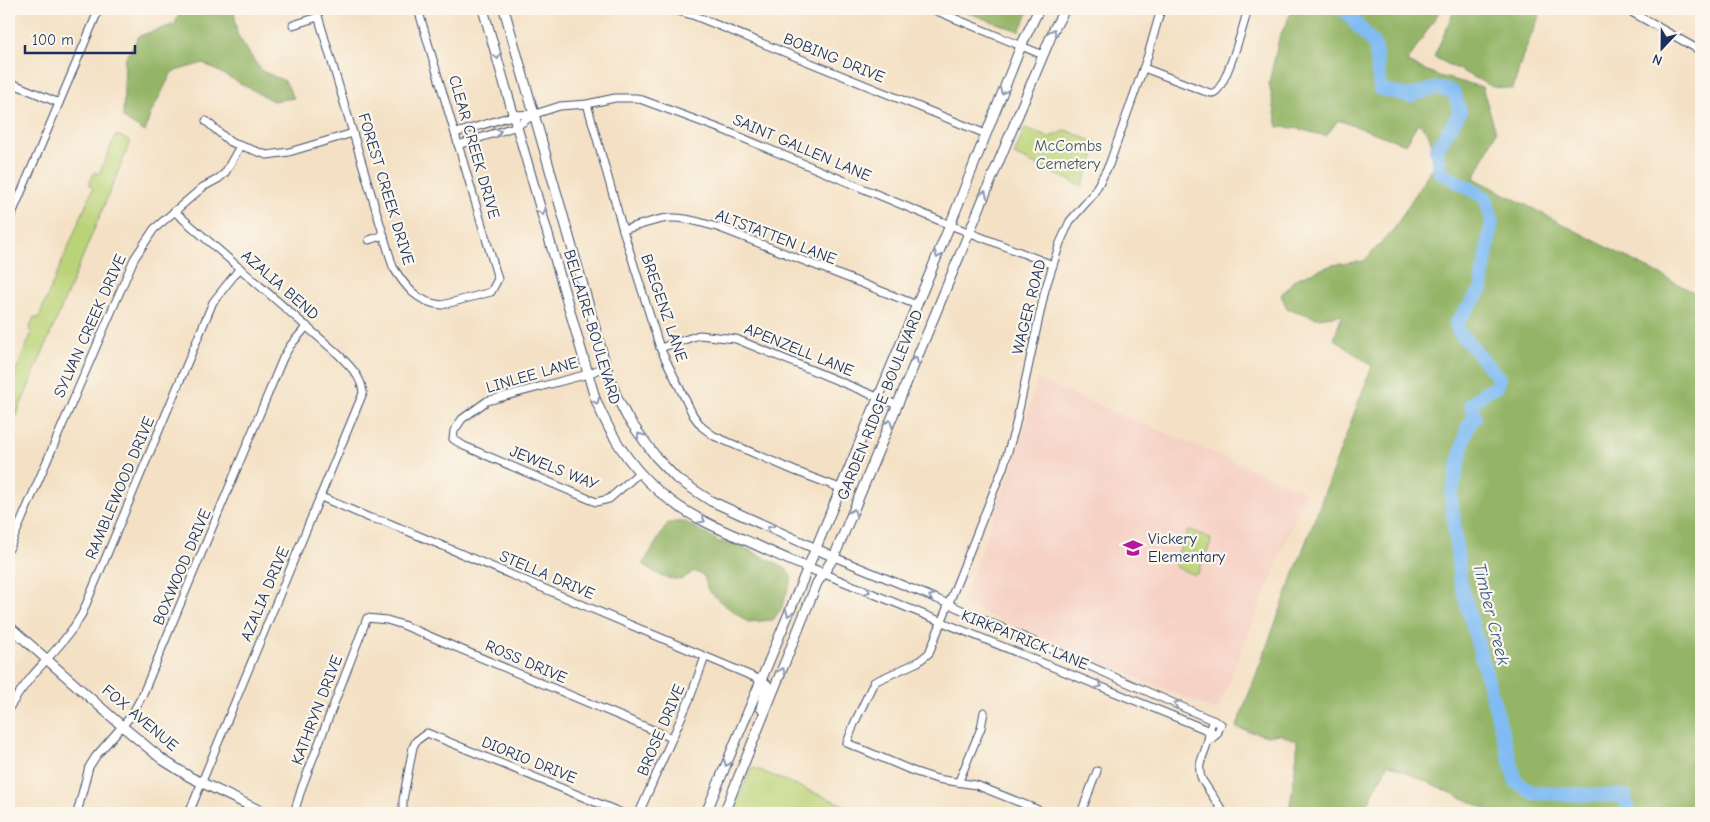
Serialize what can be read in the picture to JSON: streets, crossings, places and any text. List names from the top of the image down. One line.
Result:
{"streets":{"main road":["BELLAIRE BOULEVARD","GARDEN RIDGE BOULEVARD","FOX AVENUE"],"street":["BOBING DRIVE","CLEAR CREEK DRIVE","SAINT GALLEN LANE","FOREST CREEK DRIVE","ALTSTATTEN LANE","AZALIA BEND","WAGER ROAD","BREGENZ LANE","SYLVAN CREEK DRIVE","APENZELL LANE","LINLEE LANE","JEWELS WAY","RAMBLEWOOD DRIVE","BOXWOOD DRIVE","STELLA DRIVE","AZALIA DRIVE","KIRKPATRICK LANE","ROSS DRIVE","KATHRYN DRIVE","BROSE DRIVE","DIORIO DRIVE"]},"crossings":[["BOBING DRIVE","GARDEN RIDGE BOULEVARD"],["CLEAR CREEK DRIVE","FOREST CREEK DRIVE"],["SAINT GALLEN LANE","WAGER ROAD"],["SAINT GALLEN LANE","BREGENZ LANE"],["SAINT GALLEN LANE","BELLAIRE BOULEVARD"],["SAINT GALLEN LANE","GARDEN RIDGE BOULEVARD"],["ALTSTATTEN LANE","BREGENZ LANE"],["ALTSTATTEN LANE","GARDEN RIDGE BOULEVARD"],["AZALIA BEND","SYLVAN CREEK DRIVE"],["AZALIA BEND","RAMBLEWOOD DRIVE"],["AZALIA BEND","BOXWOOD DRIVE"],["AZALIA BEND","AZALIA DRIVE"],["WAGER ROAD","KIRKPATRICK LANE"],["BREGENZ LANE","APENZELL LANE"],["BREGENZ LANE","GARDEN RIDGE BOULEVARD"],["BELLAIRE BOULEVARD","LINLEE LANE"],["BELLAIRE BOULEVARD","GARDEN RIDGE BOULEVARD"],["BELLAIRE BOULEVARD","JEWELS WAY"],["BELLAIRE BOULEVARD","KIRKPATRICK LANE"],["APENZELL LANE","GARDEN RIDGE BOULEVARD"],["LINLEE LANE","JEWELS WAY"],["GARDEN RIDGE BOULEVARD","STELLA DRIVE"],["GARDEN RIDGE BOULEVARD","KIRKPATRICK LANE"],["RAMBLEWOOD DRIVE","FOX AVENUE"],["BOXWOOD DRIVE","FOX AVENUE"],["STELLA DRIVE","AZALIA DRIVE"],["STELLA DRIVE","BROSE DRIVE"],["AZALIA DRIVE","FOX AVENUE"],["ROSS DRIVE","KATHRYN DRIVE"],["ROSS DRIVE","BROSE DRIVE"]],"water":["Timber Creek"],"parks":["McCombs Cemetery"],"places":{"school or university":["Vickery Elementary"]},"scale_bar":"100 m","north":"bottom"}
